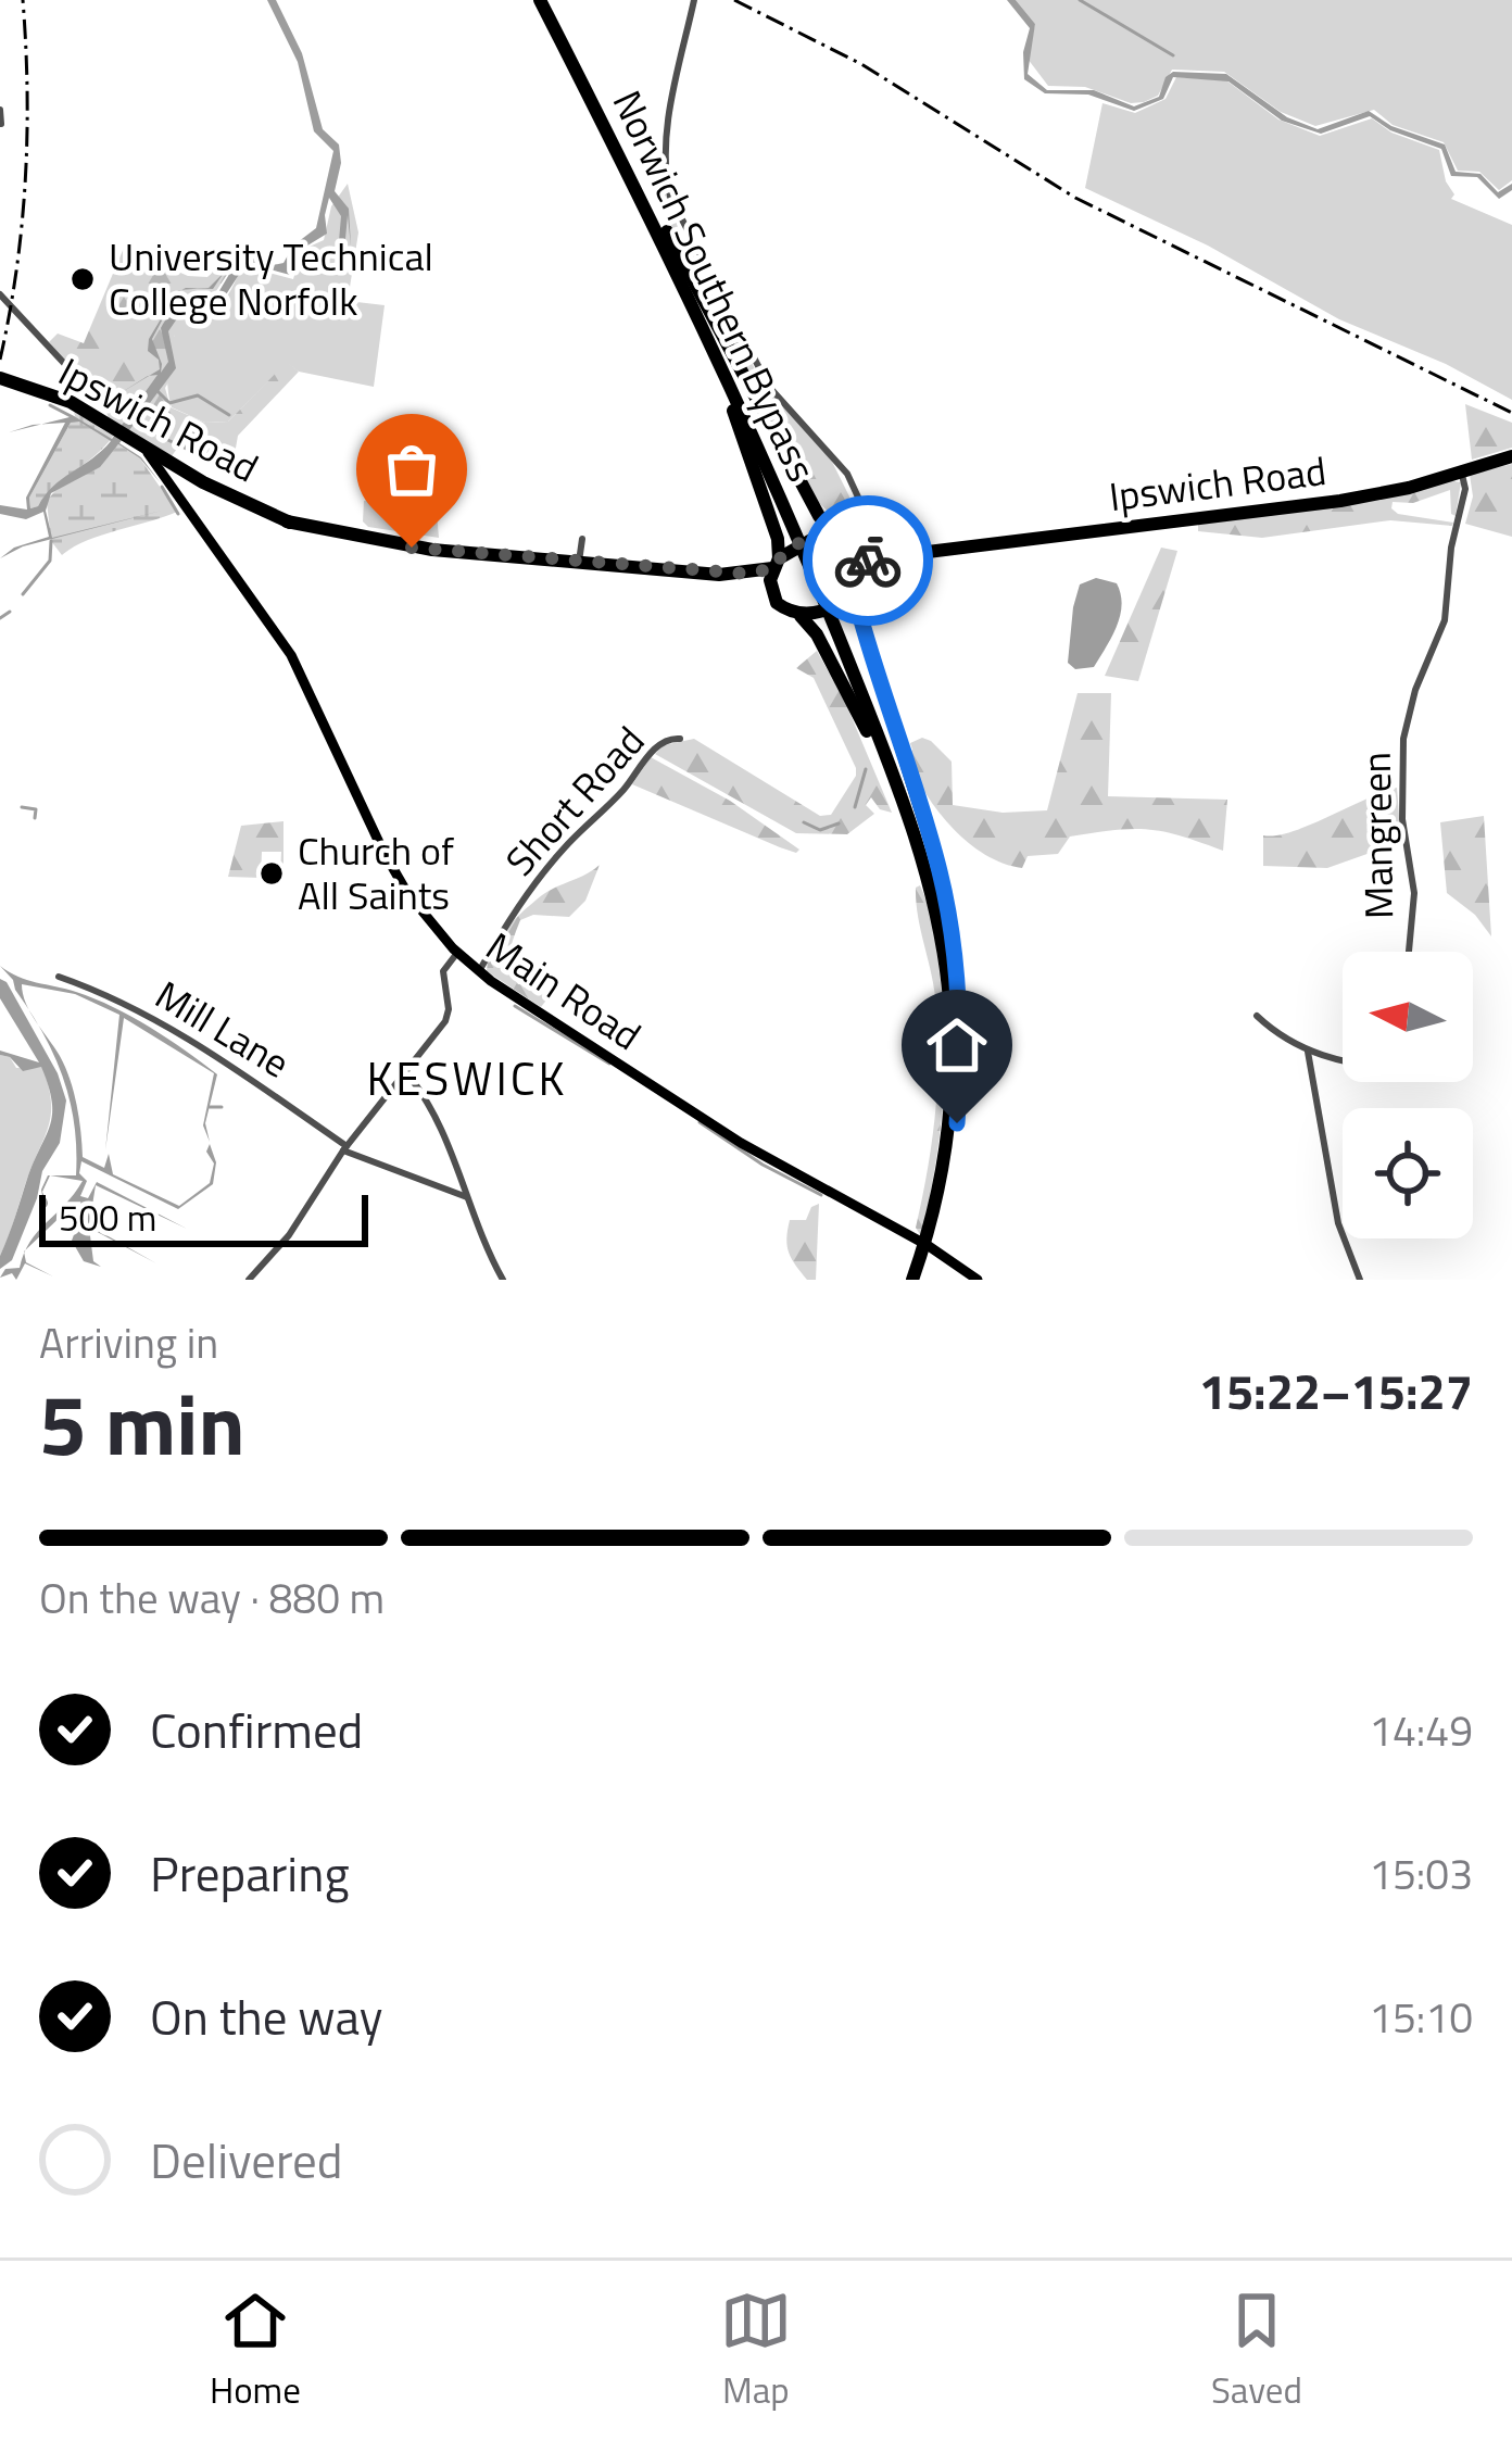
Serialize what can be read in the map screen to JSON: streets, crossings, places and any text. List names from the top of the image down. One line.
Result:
{"streets":{"highway":["Norwich Southern Bypass","Ipswich Road"],"main road":["Main Road"],"street":["Short Road","Mangreen","Mill Lane"]},"crossings":[["Ipswich Road","Mangreen"],["Ipswich Road","Main Road"],["Short Road","Main Road"]],"districts":["KESWICK"],"places":["University Technical College Norfolk","Church of All Saints"],"scale_bar":"500 m","north":"left","page":{"scale":"500 m","heading":["5 min","Arriving in","15:22–15:27"],"bar":"On the way · 880 m","list":[["Confirmed","14:49"],["Preparing","15:03"],["On the way","15:10"],"Delivered"],"tabs":["Home","Map","Saved"]}}
